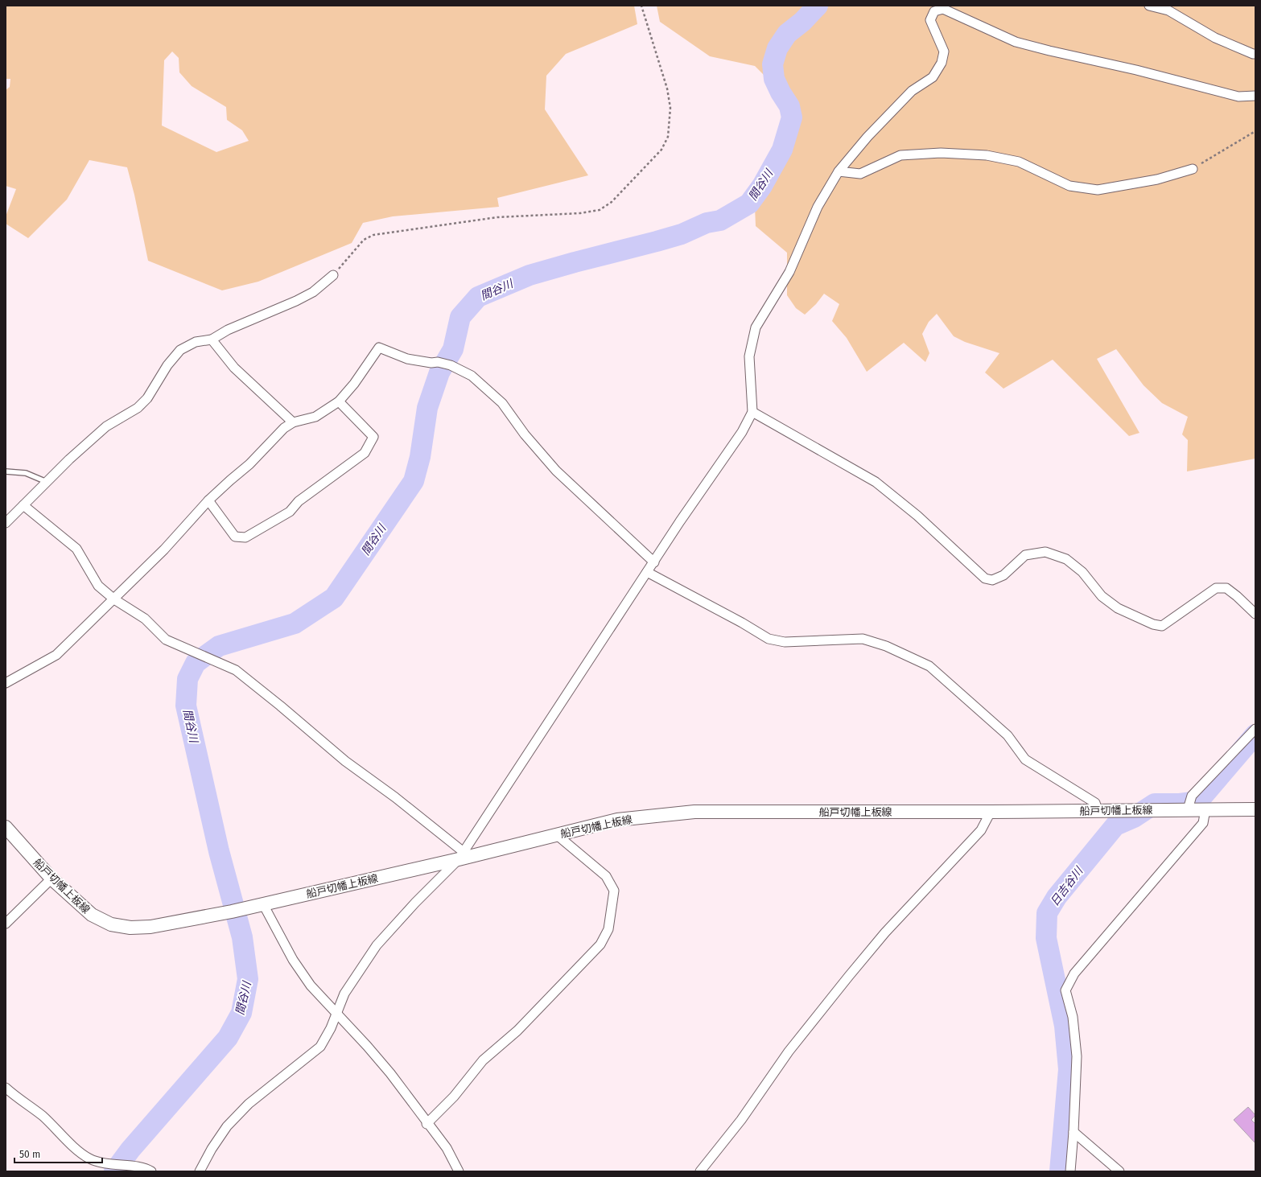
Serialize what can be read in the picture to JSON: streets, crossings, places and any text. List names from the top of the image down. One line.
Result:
{"streets":{"main road":["船戸切幡上板線"]},"water":["間谷川","日吉谷川"],"scale_bar":"50 m"}
